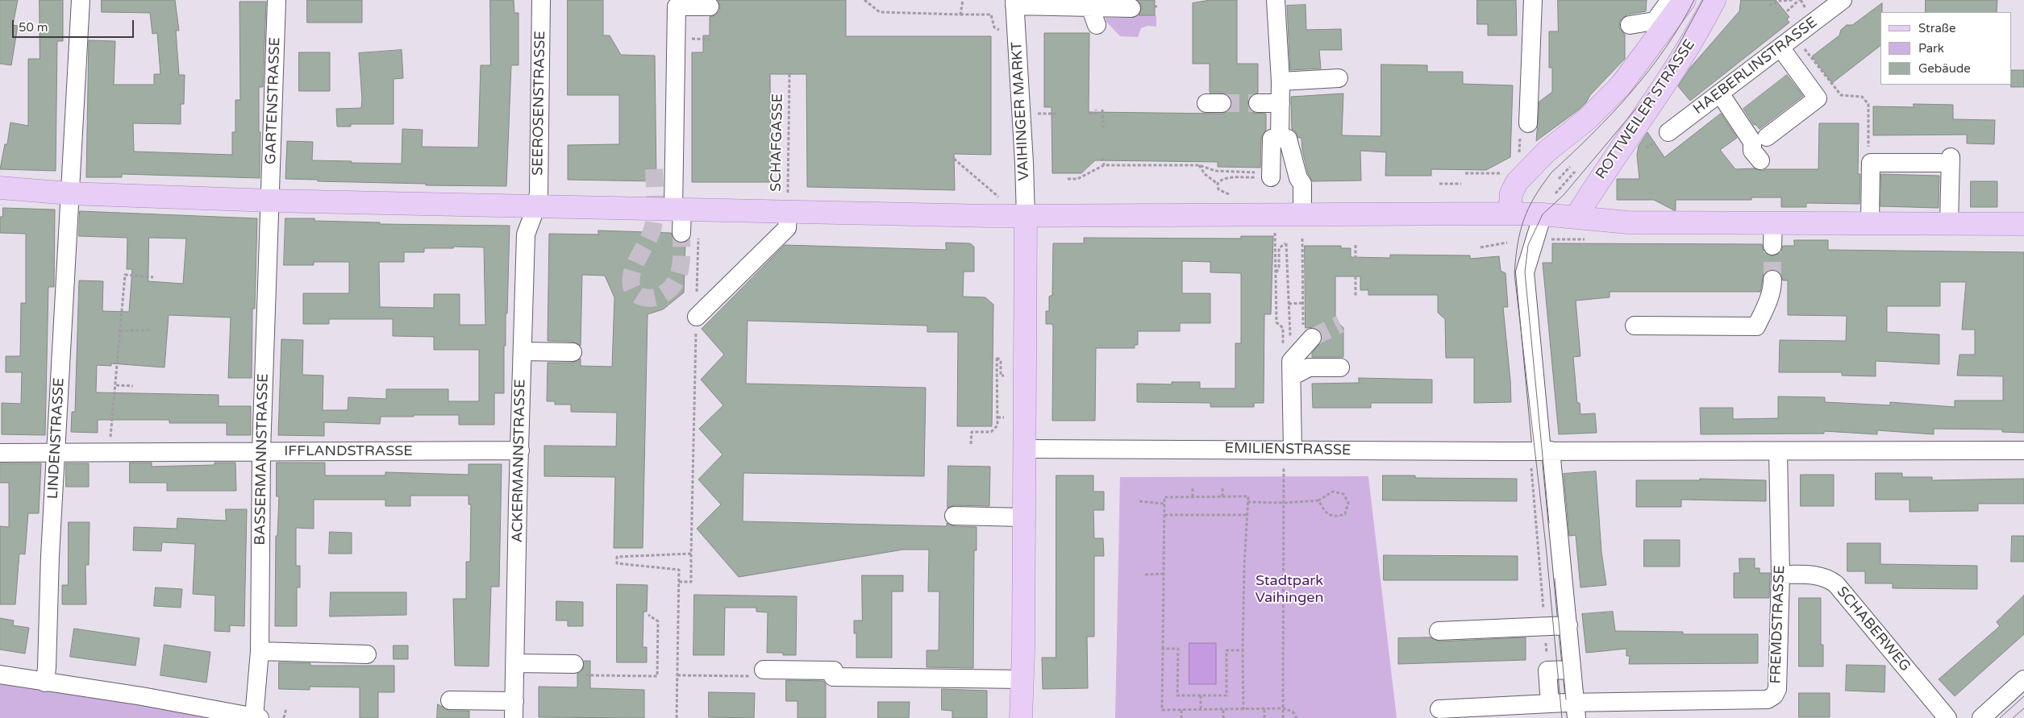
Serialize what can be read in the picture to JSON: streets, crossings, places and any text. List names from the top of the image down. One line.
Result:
{"streets":{"main road":["ROTTWEILER STRASSE"],"street":["HAEBERLINSTRASSE","GARTENSTRASSE","SEEROSENSTRASSE","VAIHINGER MARKT","LINDENSTRASSE","EMILIENSTRASSE","IFFLANDSTRASSE","BASSERMANNSTRASSE","ACKERMANNSTRASSE","FREMDSTRASSE","SCHABERWEG"],"path":["SCHAFGASSE"]},"crossings":[["GARTENSTRASSE","BASSERMANNSTRASSE"],["SEEROSENSTRASSE","ACKERMANNSTRASSE"],["LINDENSTRASSE","IFFLANDSTRASSE"],["EMILIENSTRASSE","FREMDSTRASSE"],["IFFLANDSTRASSE","BASSERMANNSTRASSE"],["IFFLANDSTRASSE","ACKERMANNSTRASSE"],["FREMDSTRASSE","SCHABERWEG"]],"parks":["Stadtpark Vaihingen"],"legend":["Straße","Park","Gebäude"],"scale_bar":"50 m"}
